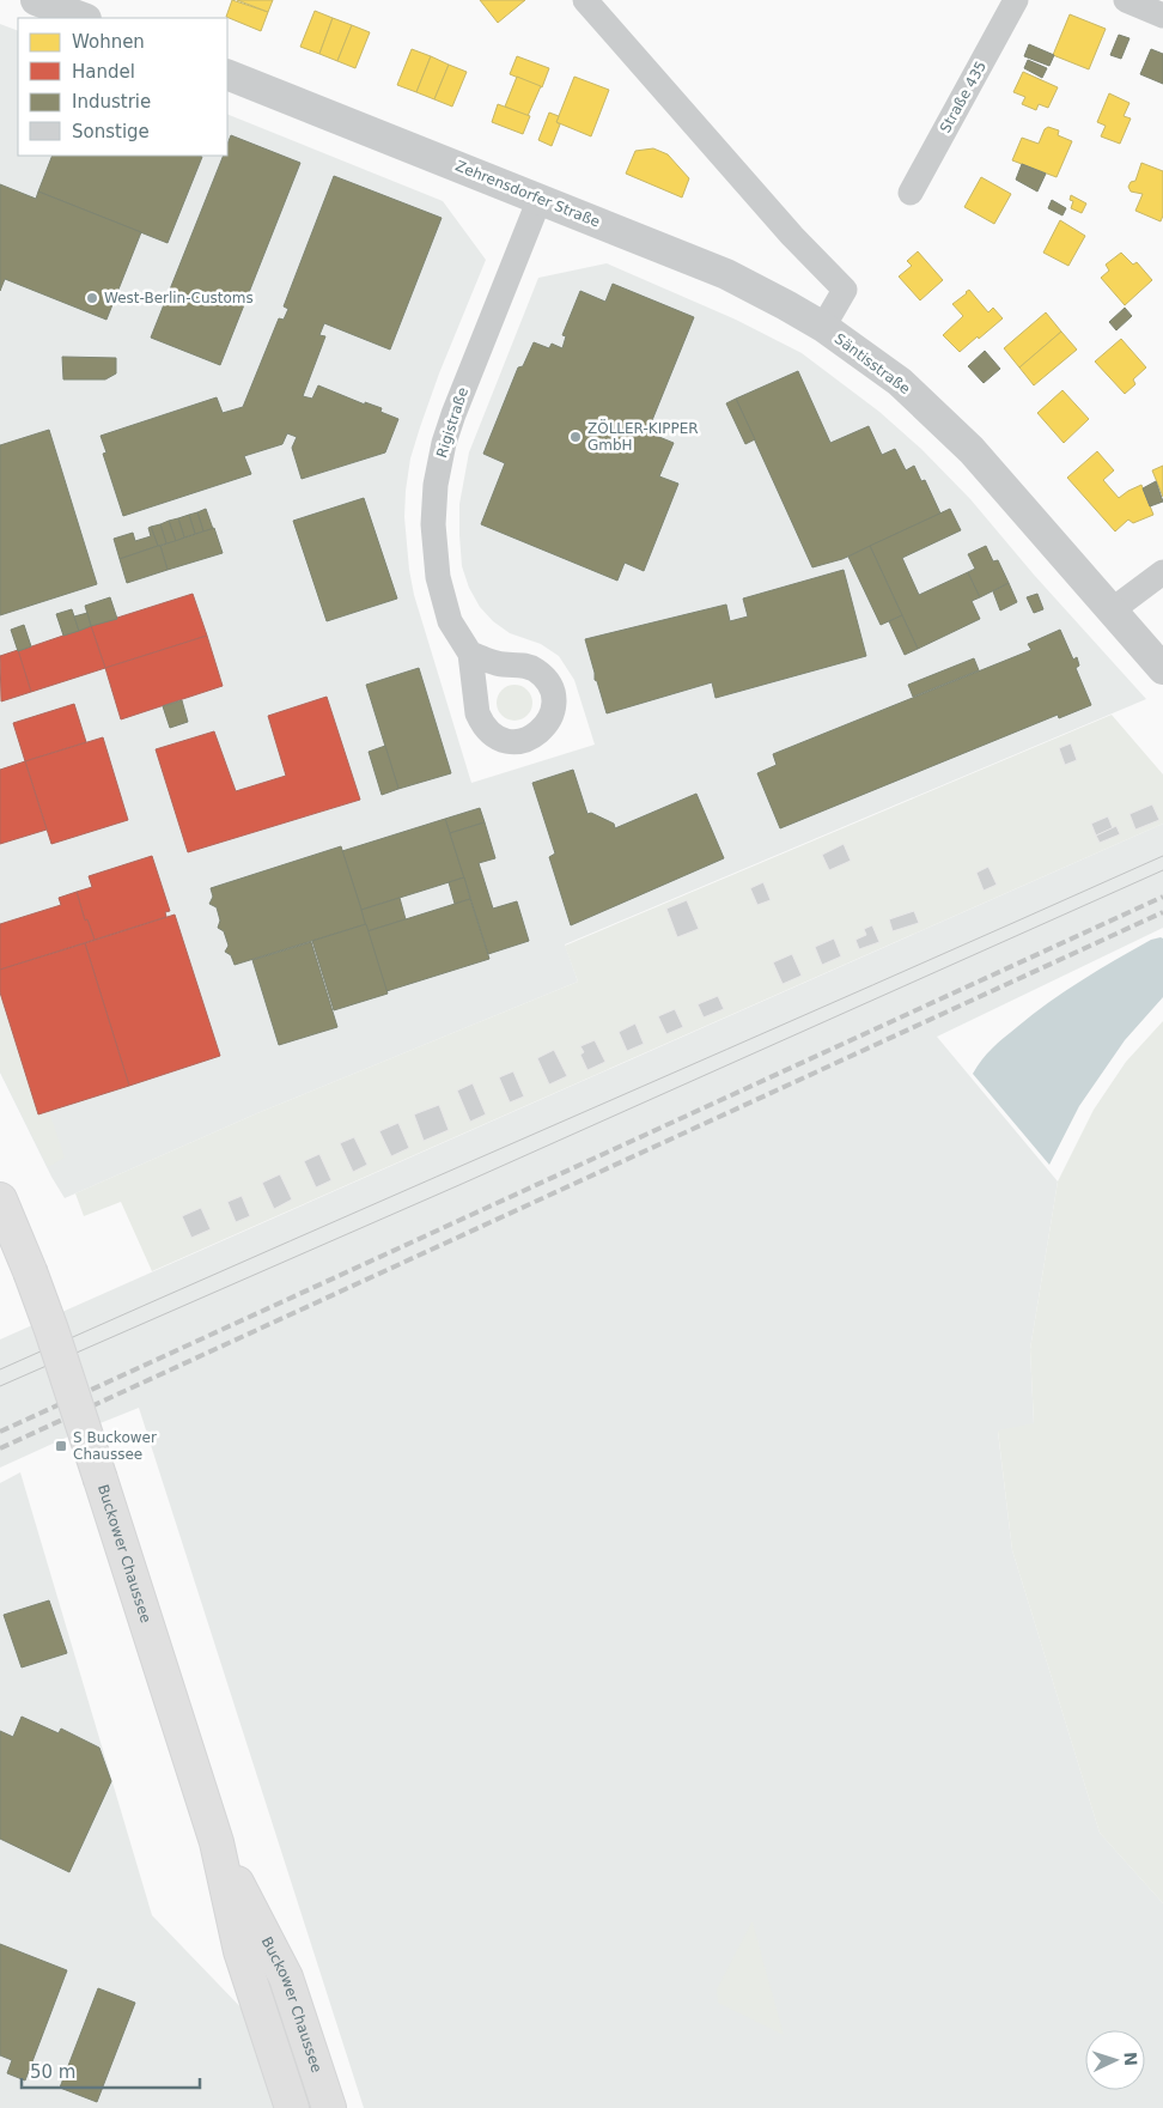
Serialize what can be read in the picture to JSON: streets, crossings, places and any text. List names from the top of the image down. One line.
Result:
{"streets":{"main road":["Buckower Chaussee"],"street":["Straße 435","Zehrensdorfer Straße","Säntisstraße","Rigistraße"]},"crossings":[["Zehrensdorfer Straße","Säntisstraße"],["Zehrensdorfer Straße","Rigistraße"]],"places":{"other":["West-Berlin-Customs","ZÖLLER-KIPPER GmbH"],"transit":["S Buckower Chaussee"]},"legend":["Wohnen","Handel","Industrie","Sonstige"],"scale_bar":"50 m","north":"right"}
